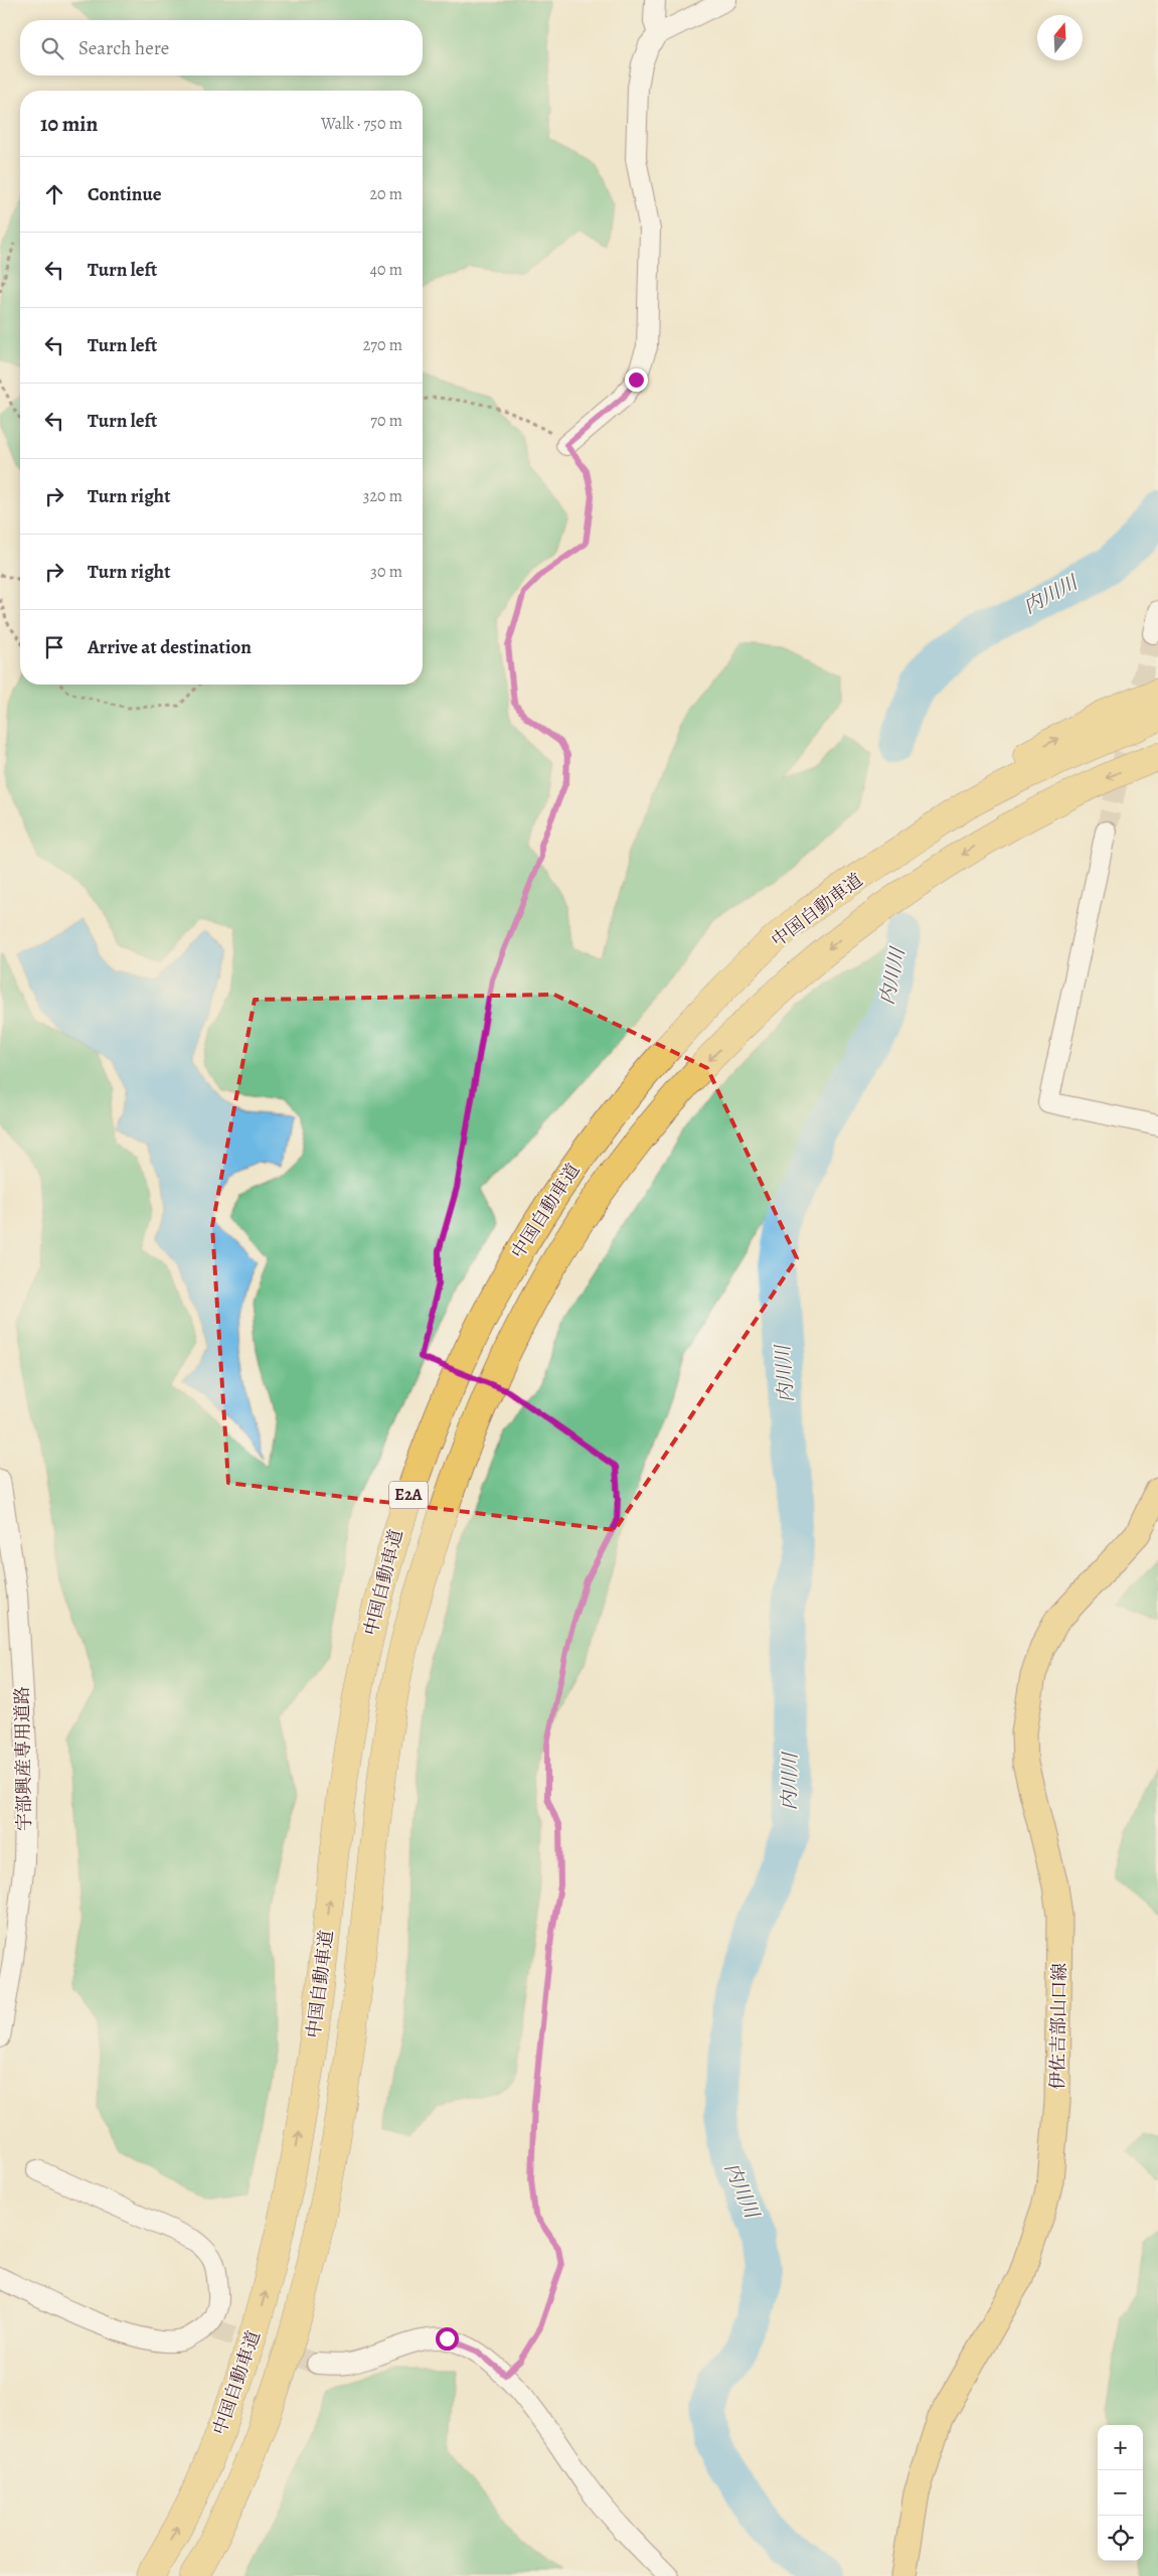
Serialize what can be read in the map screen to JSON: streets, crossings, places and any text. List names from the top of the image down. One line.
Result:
{"streets":{"highway":["中国自動車道","E2A"],"main road":["伊佐吉部山口線"],"street":["宇部興産専用道路"]},"water":["内川川"],"north":"top","page":{"search":"Search here","heading":["10 min","Walk · 750 m"],"list":[["Continue","20 m"],["Turn left","40 m"],["Turn left","270 m"],["Turn left","70 m"],["Turn right","320 m"],["Turn right","30 m"],"Arrive at destination"],"map_buttons":["+","−"]}}
